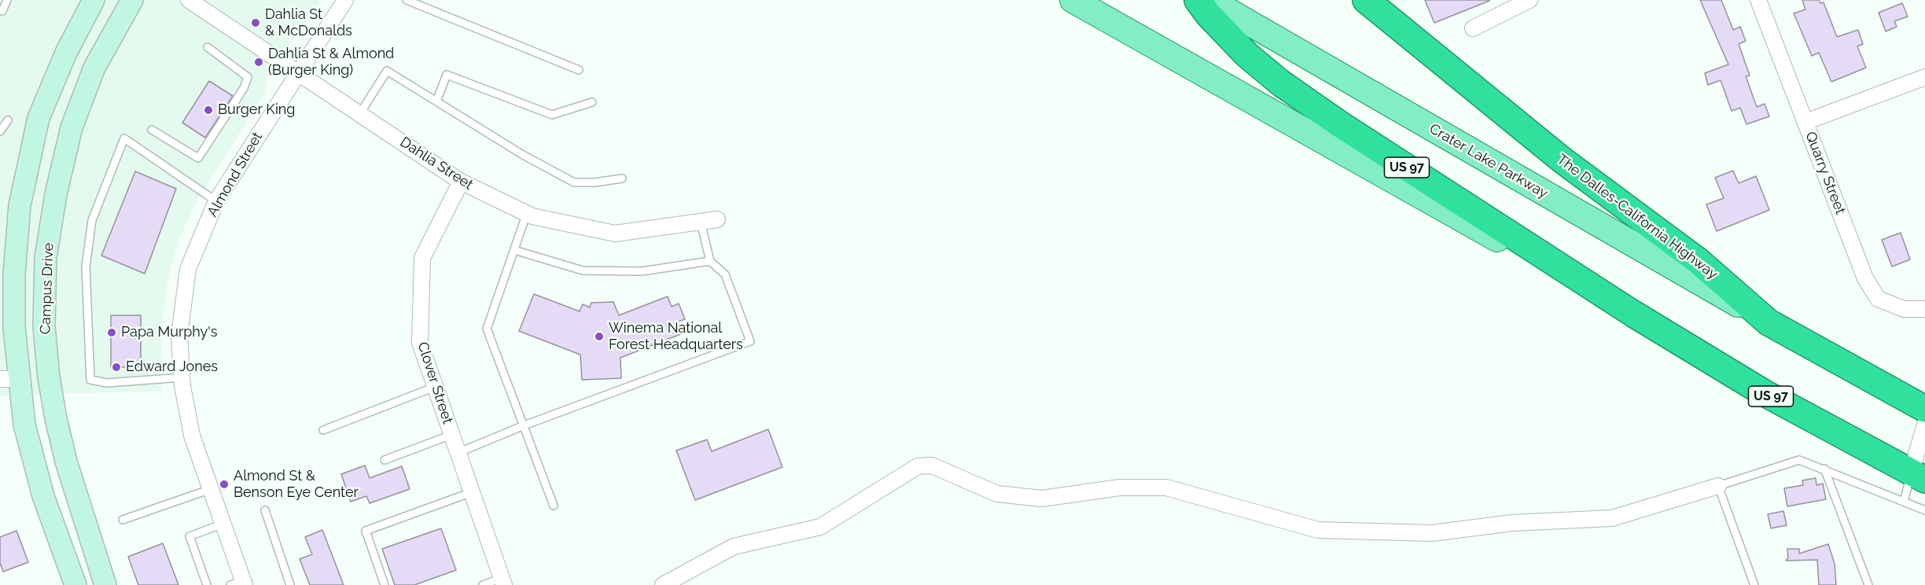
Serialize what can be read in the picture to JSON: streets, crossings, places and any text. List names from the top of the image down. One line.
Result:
{"streets":{"highway":["US 97","The Dalles-California Highway"],"main road":["Crater Lake Parkway"],"street":["Dahlia Street","Quarry Street","Almond Street","Campus Drive","Clover Street"]},"crossings":[["Crater Lake Parkway","The Dalles-California Highway"],["Dahlia Street","Almond Street"],["Dahlia Street","Clover Street"]],"places":["Dahlia St & McDonalds","Dahlia St & Almond (Burger King)","Burger King","Papa Murphy's","Winema National Forest Headquarters","Edward Jones","Almond St & Benson Eye Center"]}
